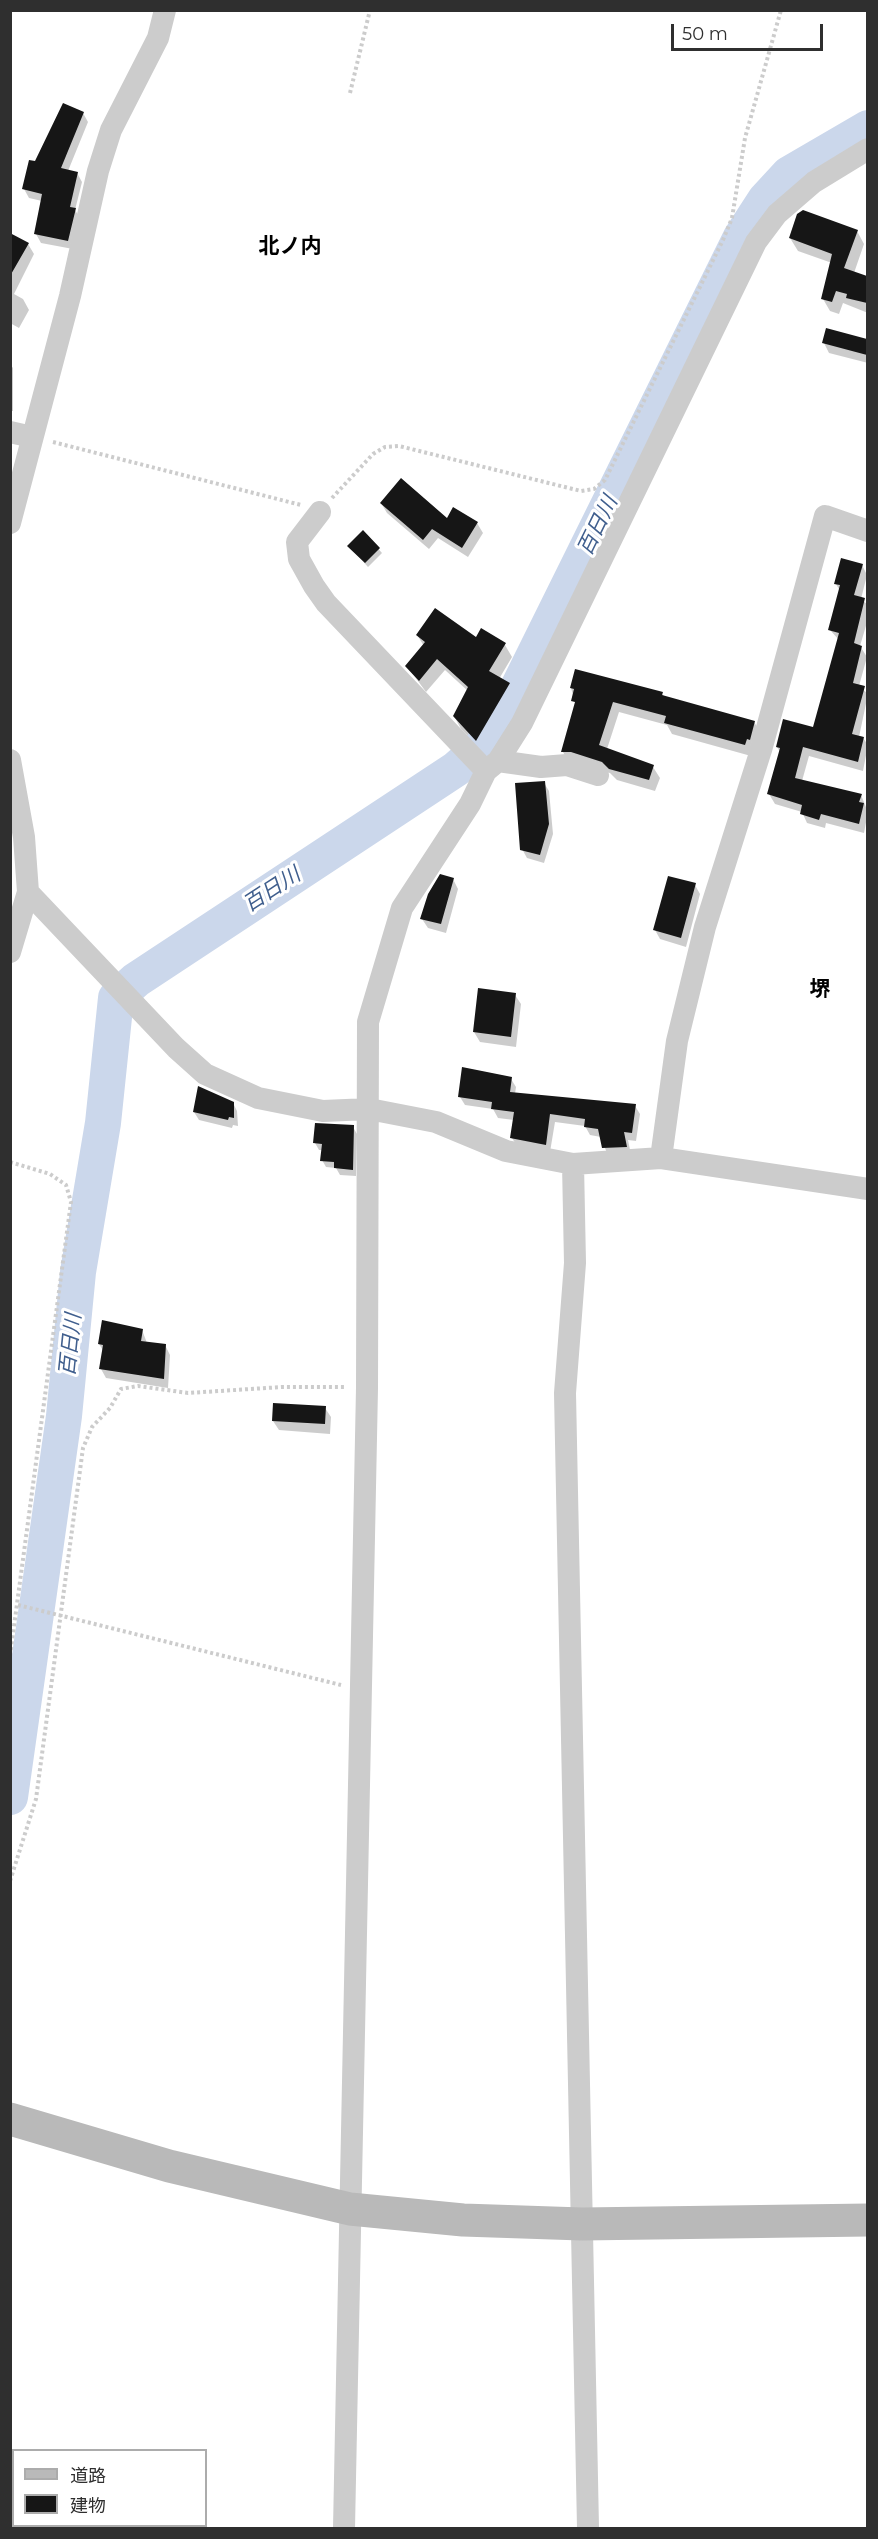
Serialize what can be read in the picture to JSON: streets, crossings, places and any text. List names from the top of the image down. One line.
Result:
{"districts":["北ノ内","堺"],"water":["百日川"],"legend":["道路","建物"],"scale_bar":"50 m"}
